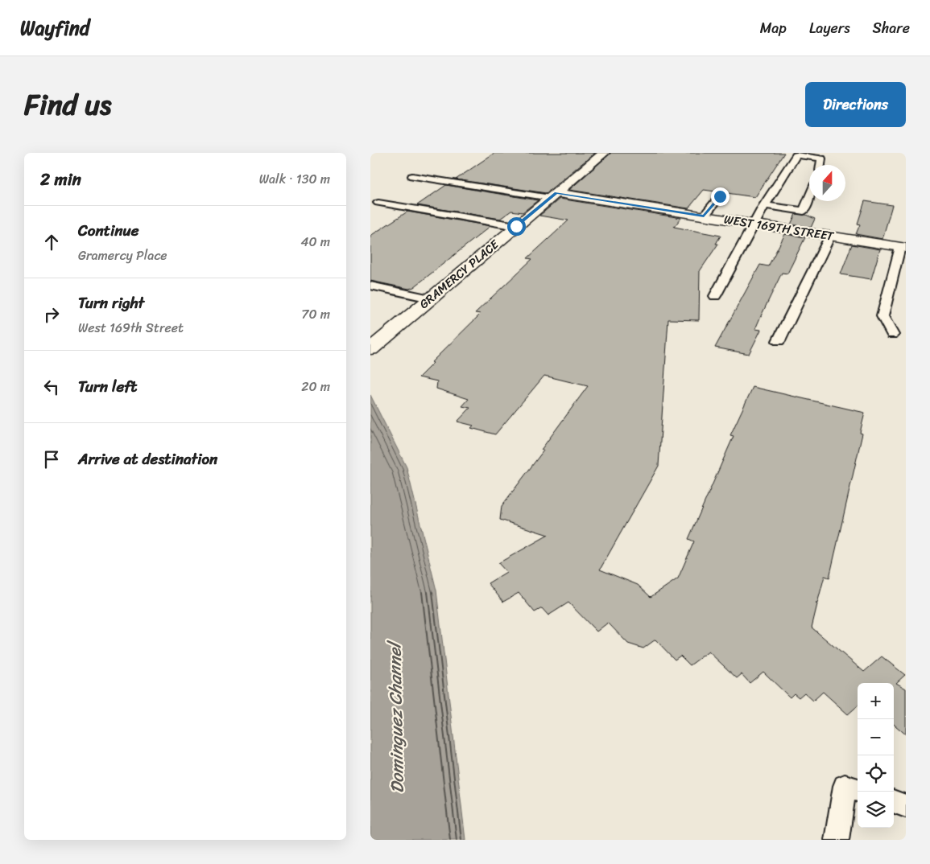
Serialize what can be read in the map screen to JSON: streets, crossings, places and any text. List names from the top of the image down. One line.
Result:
{"streets":{"street":["WEST 169TH STREET","GRAMERCY PLACE"]},"crossings":[["WEST 169TH STREET","GRAMERCY PLACE"]],"water":["Dominguez Channel"],"north":"top","page":{"header":"Wayfind","nav":["Map","Layers","Share"],"title":"Find us","buttons":"Directions","heading":["2 min","Walk · 130 m"],"list":[["Continue","Gramercy Place","40 m"],["Turn right","West 169th Street","70 m"],["Turn left","20 m"],"Arrive at destination"],"map_buttons":["+","−"]}}
